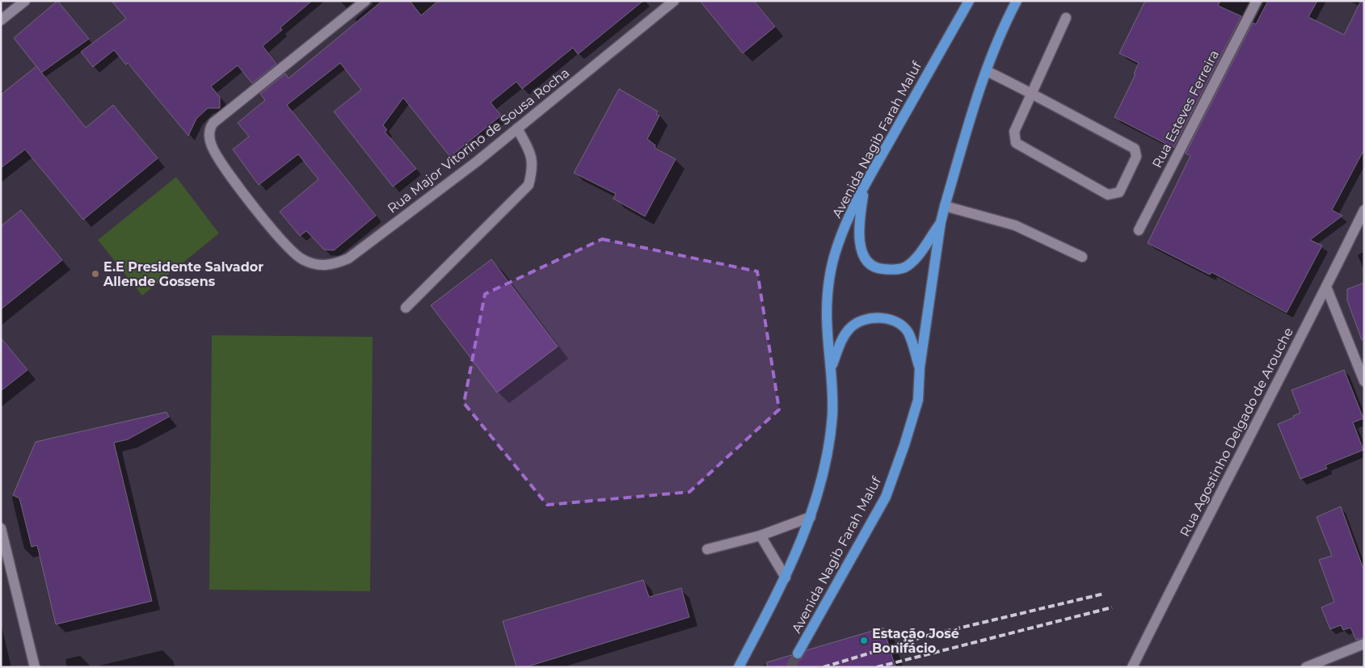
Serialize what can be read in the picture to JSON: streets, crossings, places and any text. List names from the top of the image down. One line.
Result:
{"streets":{"main road":["Avenida Nagib Farah Maluf"],"street":["Rua Esteves Ferreira","Rua Major Vitorino de Sousa Rocha","Rua Agostinho Delgado de Arouche"]},"places":["E.E Presidente Salvador Allende Gossens","Estação José Bonifácio"]}
